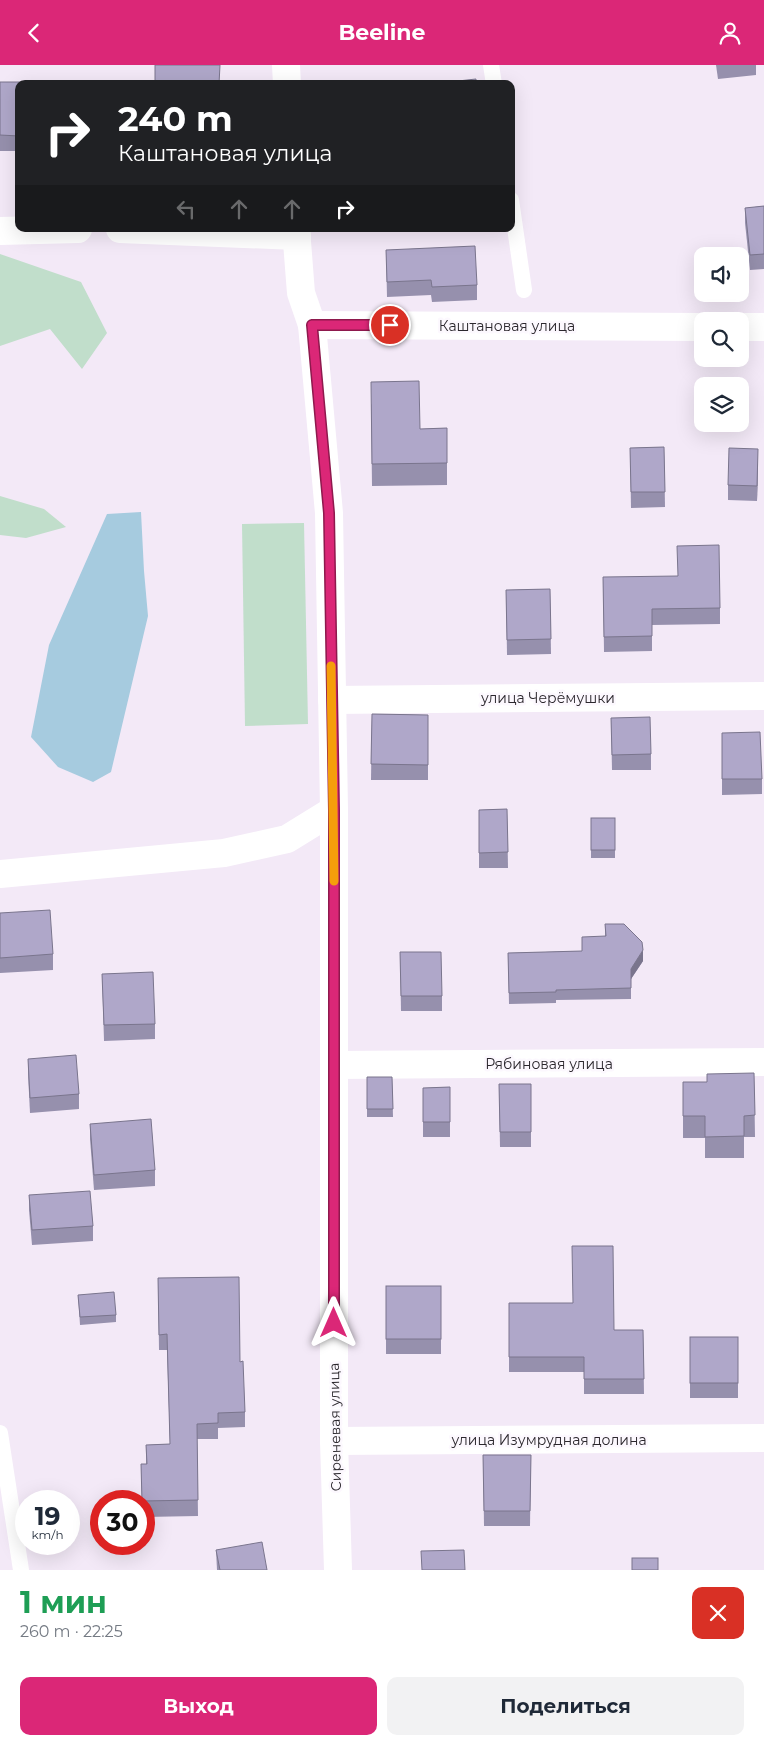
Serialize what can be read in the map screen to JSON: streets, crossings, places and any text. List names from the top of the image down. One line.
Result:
{"streets":{"street":["Каштановая улица","улица Черёмушки","Рябиновая улица","Сиреневая улица","улица Изумрудная долина"]},"crossings":[["Каштановая улица","Сиреневая улица"],["улица Черёмушки","Сиреневая улица"],["Рябиновая улица","Сиреневая улица"],["Сиреневая улица","улица Изумрудная долина"]],"page":{"header":"Beeline","turn":["240 m","Каштановая улица"],"speed":"19 km/h","limit":"30","heading":["1 мин","260 m · 22:25"],"buttons":["Выход","Поделиться"]}}
